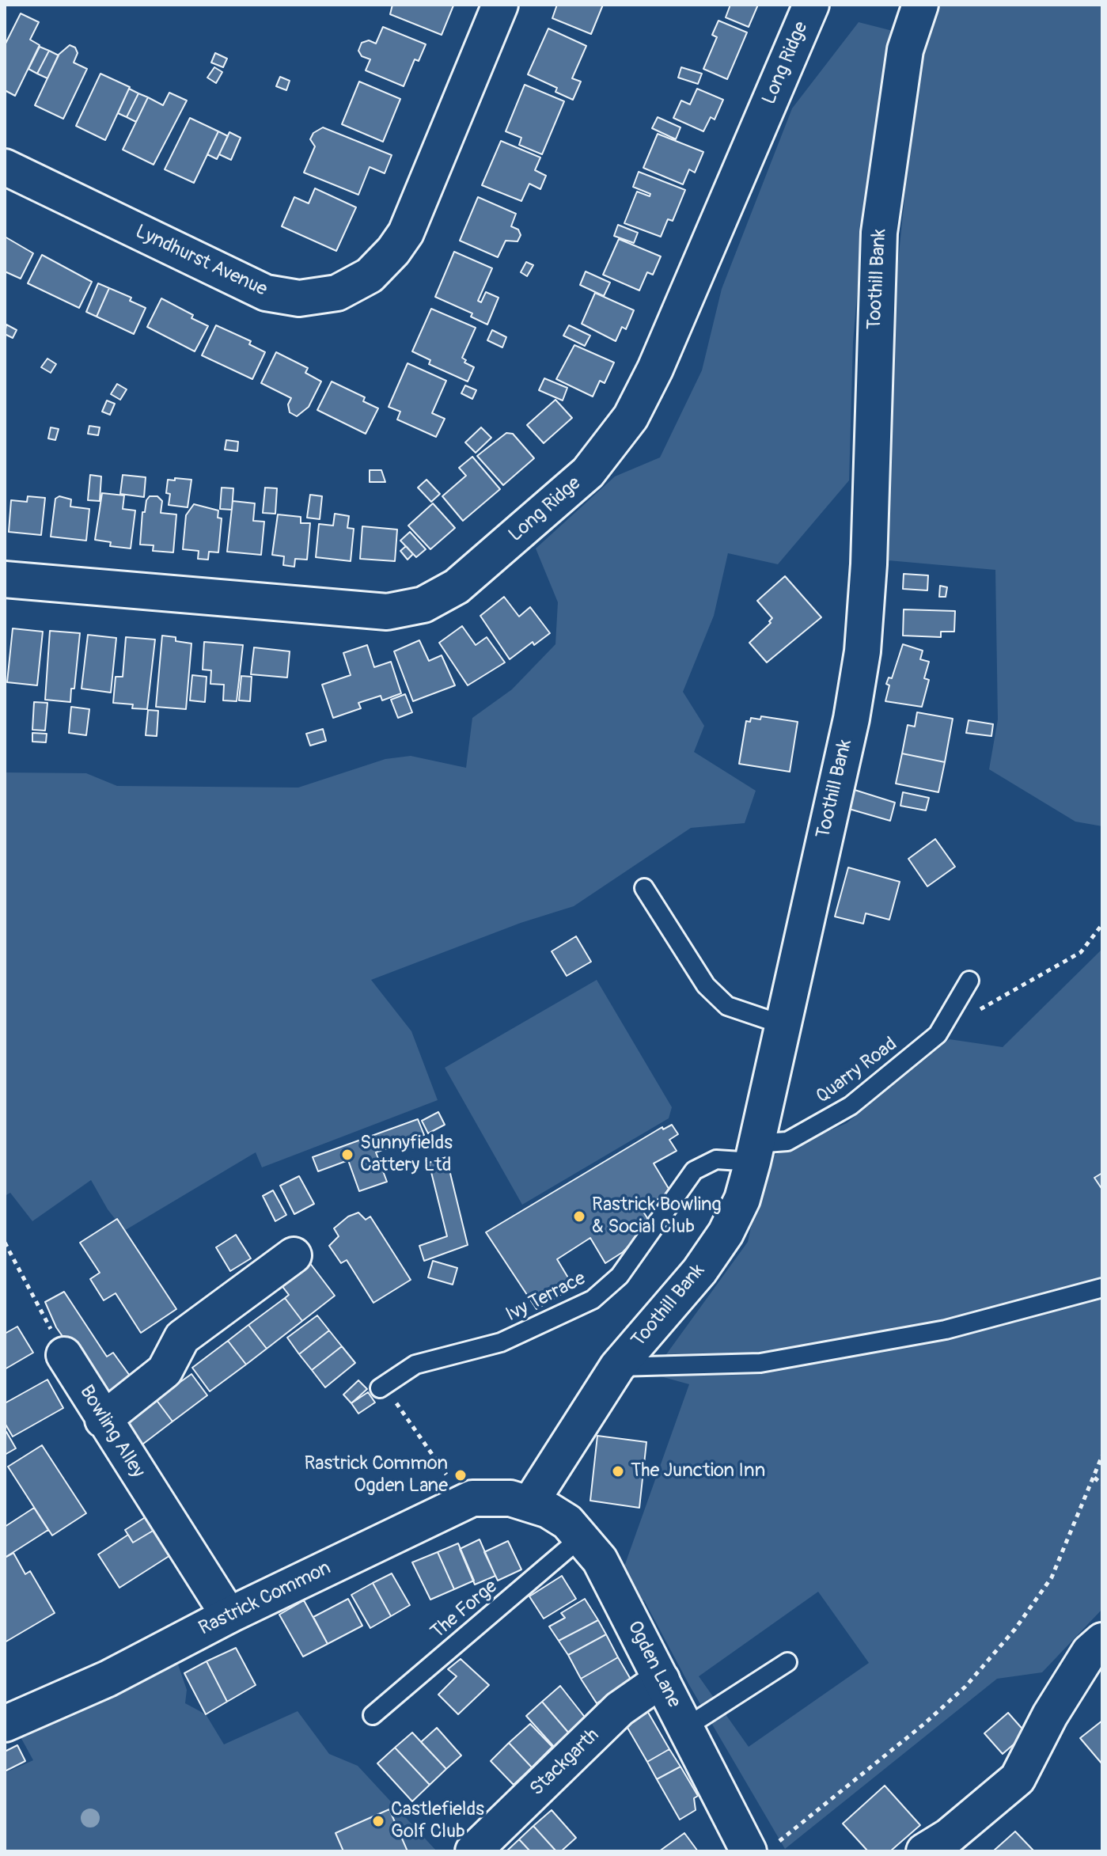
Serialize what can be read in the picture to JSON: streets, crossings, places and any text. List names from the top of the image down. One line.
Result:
{"streets":{"street":["Long Ridge","Lyndhurst Avenue","Toothill Bank","Bowling Alley","Rastrick Common","Ogden Lane","Stackgarth"],"lane":["Quarry Road","Ivy Terrace","The Forge"]},"crossings":[["Toothill Bank","Quarry Road"],["Toothill Bank","Ivy Terrace"],["Toothill Bank","Rastrick Common"],["Toothill Bank","Ogden Lane"],["Quarry Road","Ivy Terrace"],["Bowling Alley","Rastrick Common"],["Rastrick Common","Ogden Lane"],["The Forge","Ogden Lane"],["Ogden Lane","Stackgarth"]],"places":["Sunnyfields Cattery Ltd","Rastrick Bowling & Social Club","The Junction Inn","Rastrick Common Ogden Lane","Castlefields Golf Club"]}
